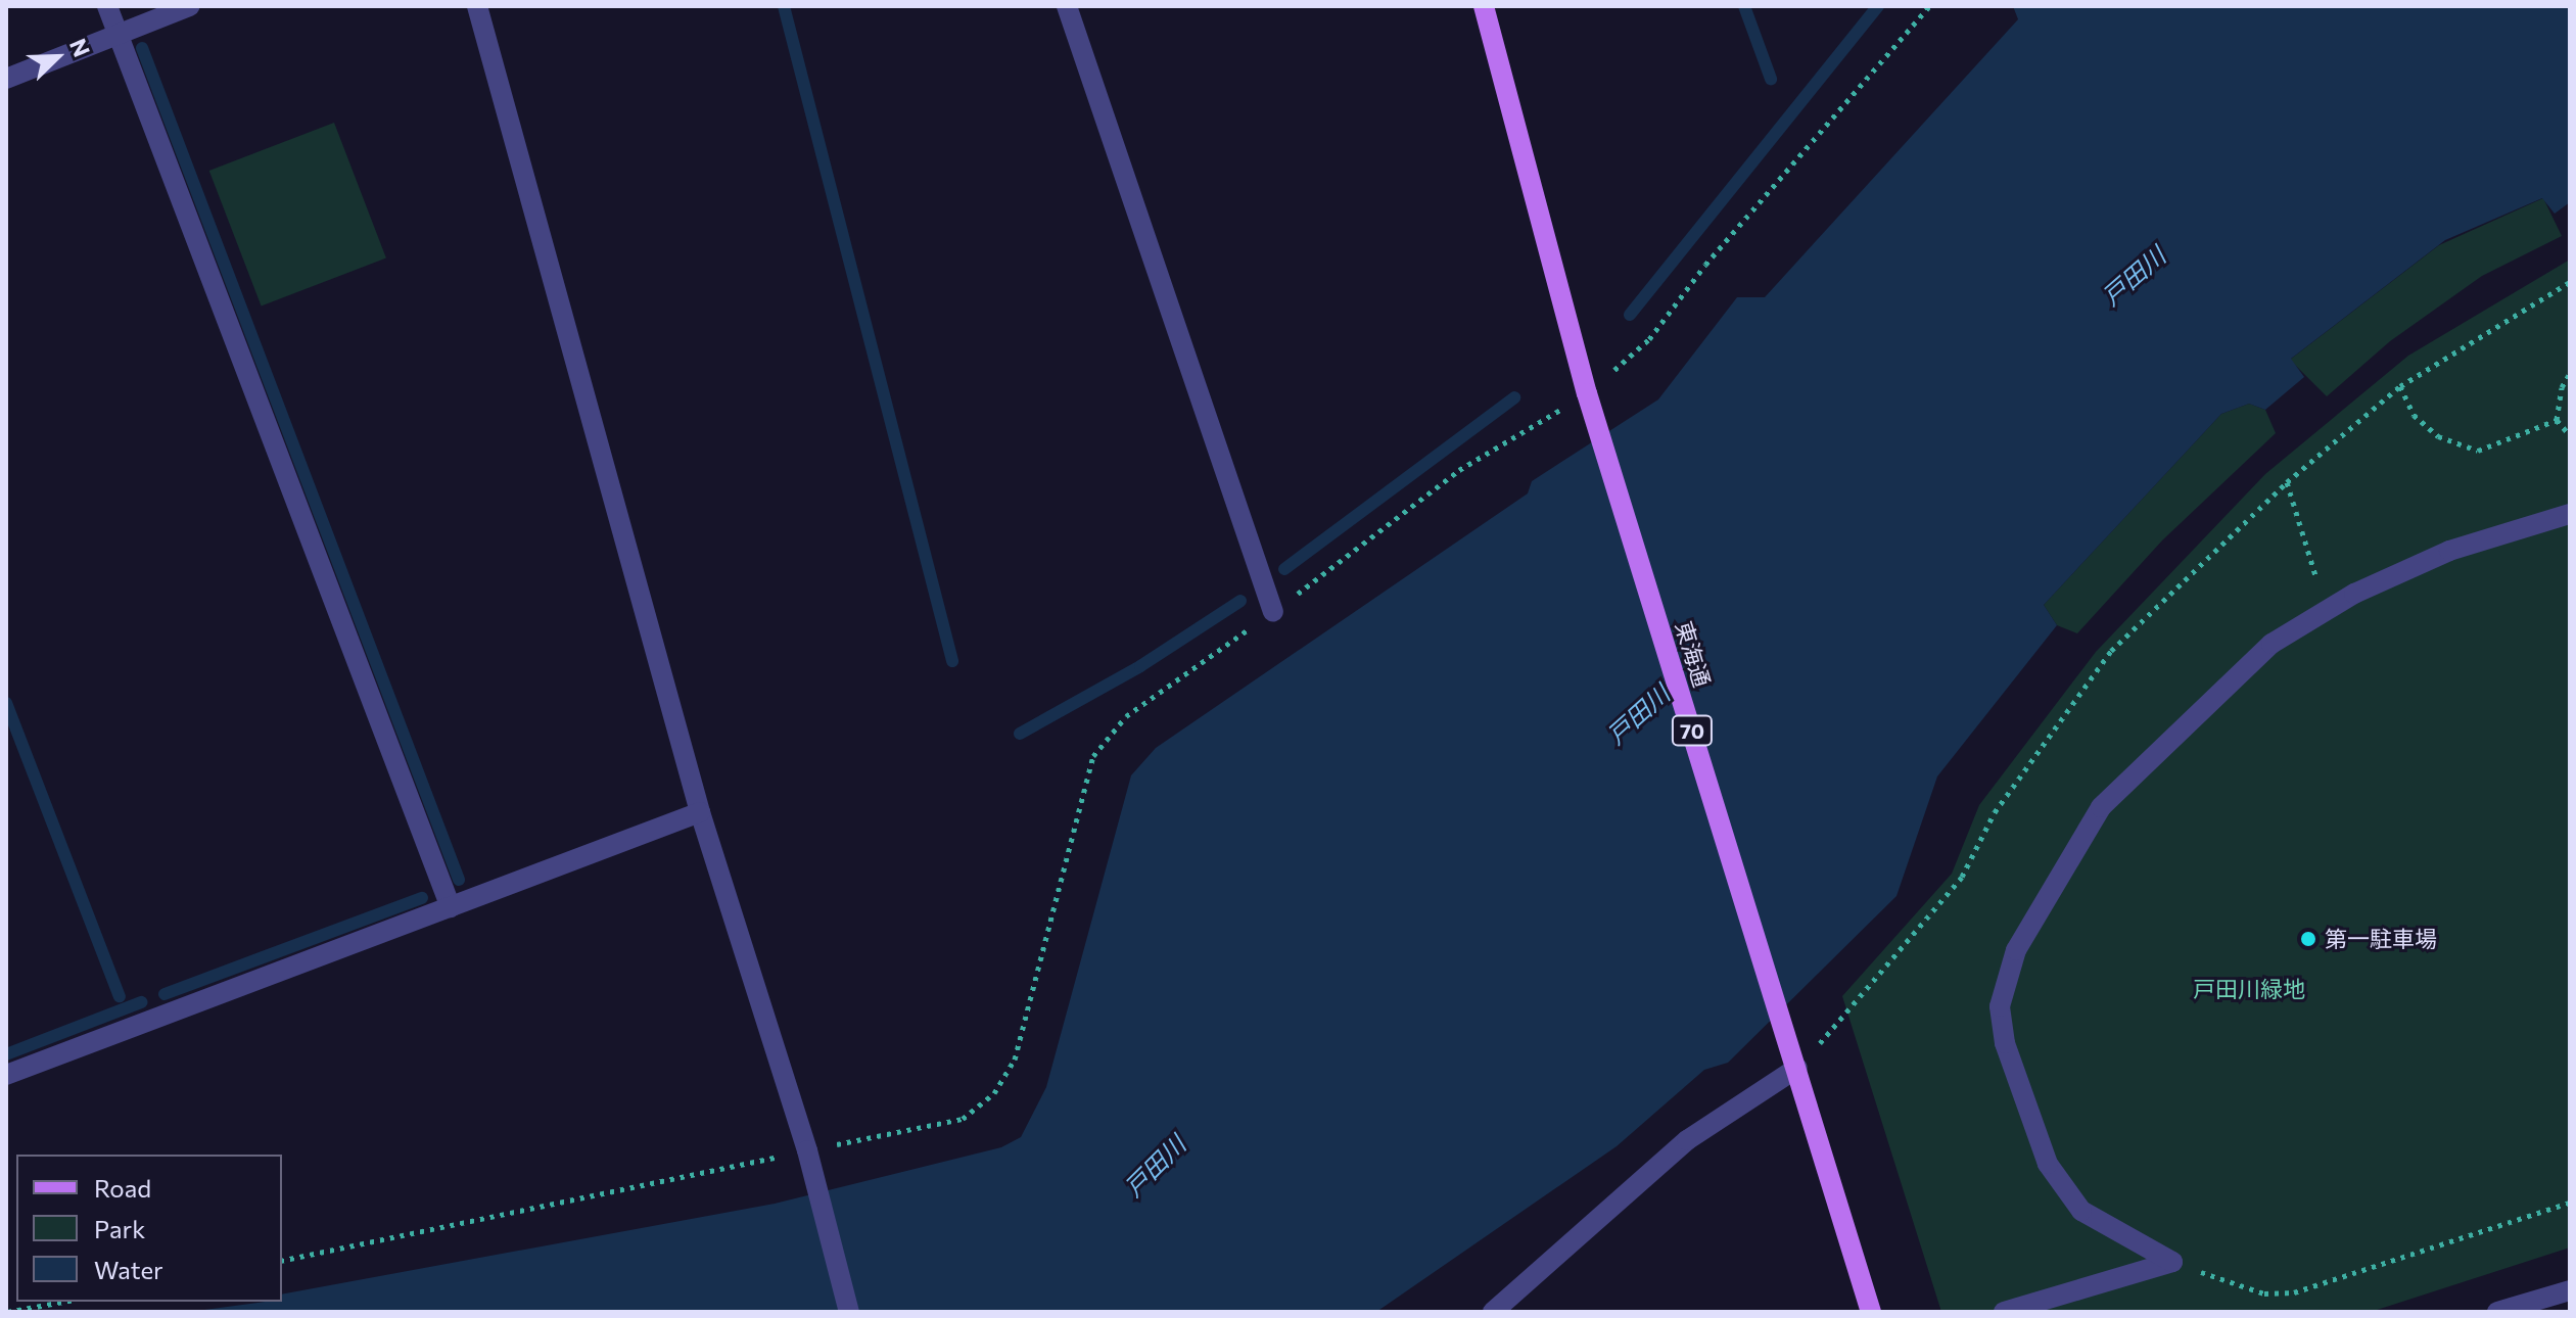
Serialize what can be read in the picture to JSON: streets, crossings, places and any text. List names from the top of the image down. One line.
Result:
{"streets":{"main road":["東海通","70"]},"water":["戸田川"],"parks":["戸田川緑地"],"places":["第一駐車場"],"legend":["Road","Park","Water"],"north":"top right"}
